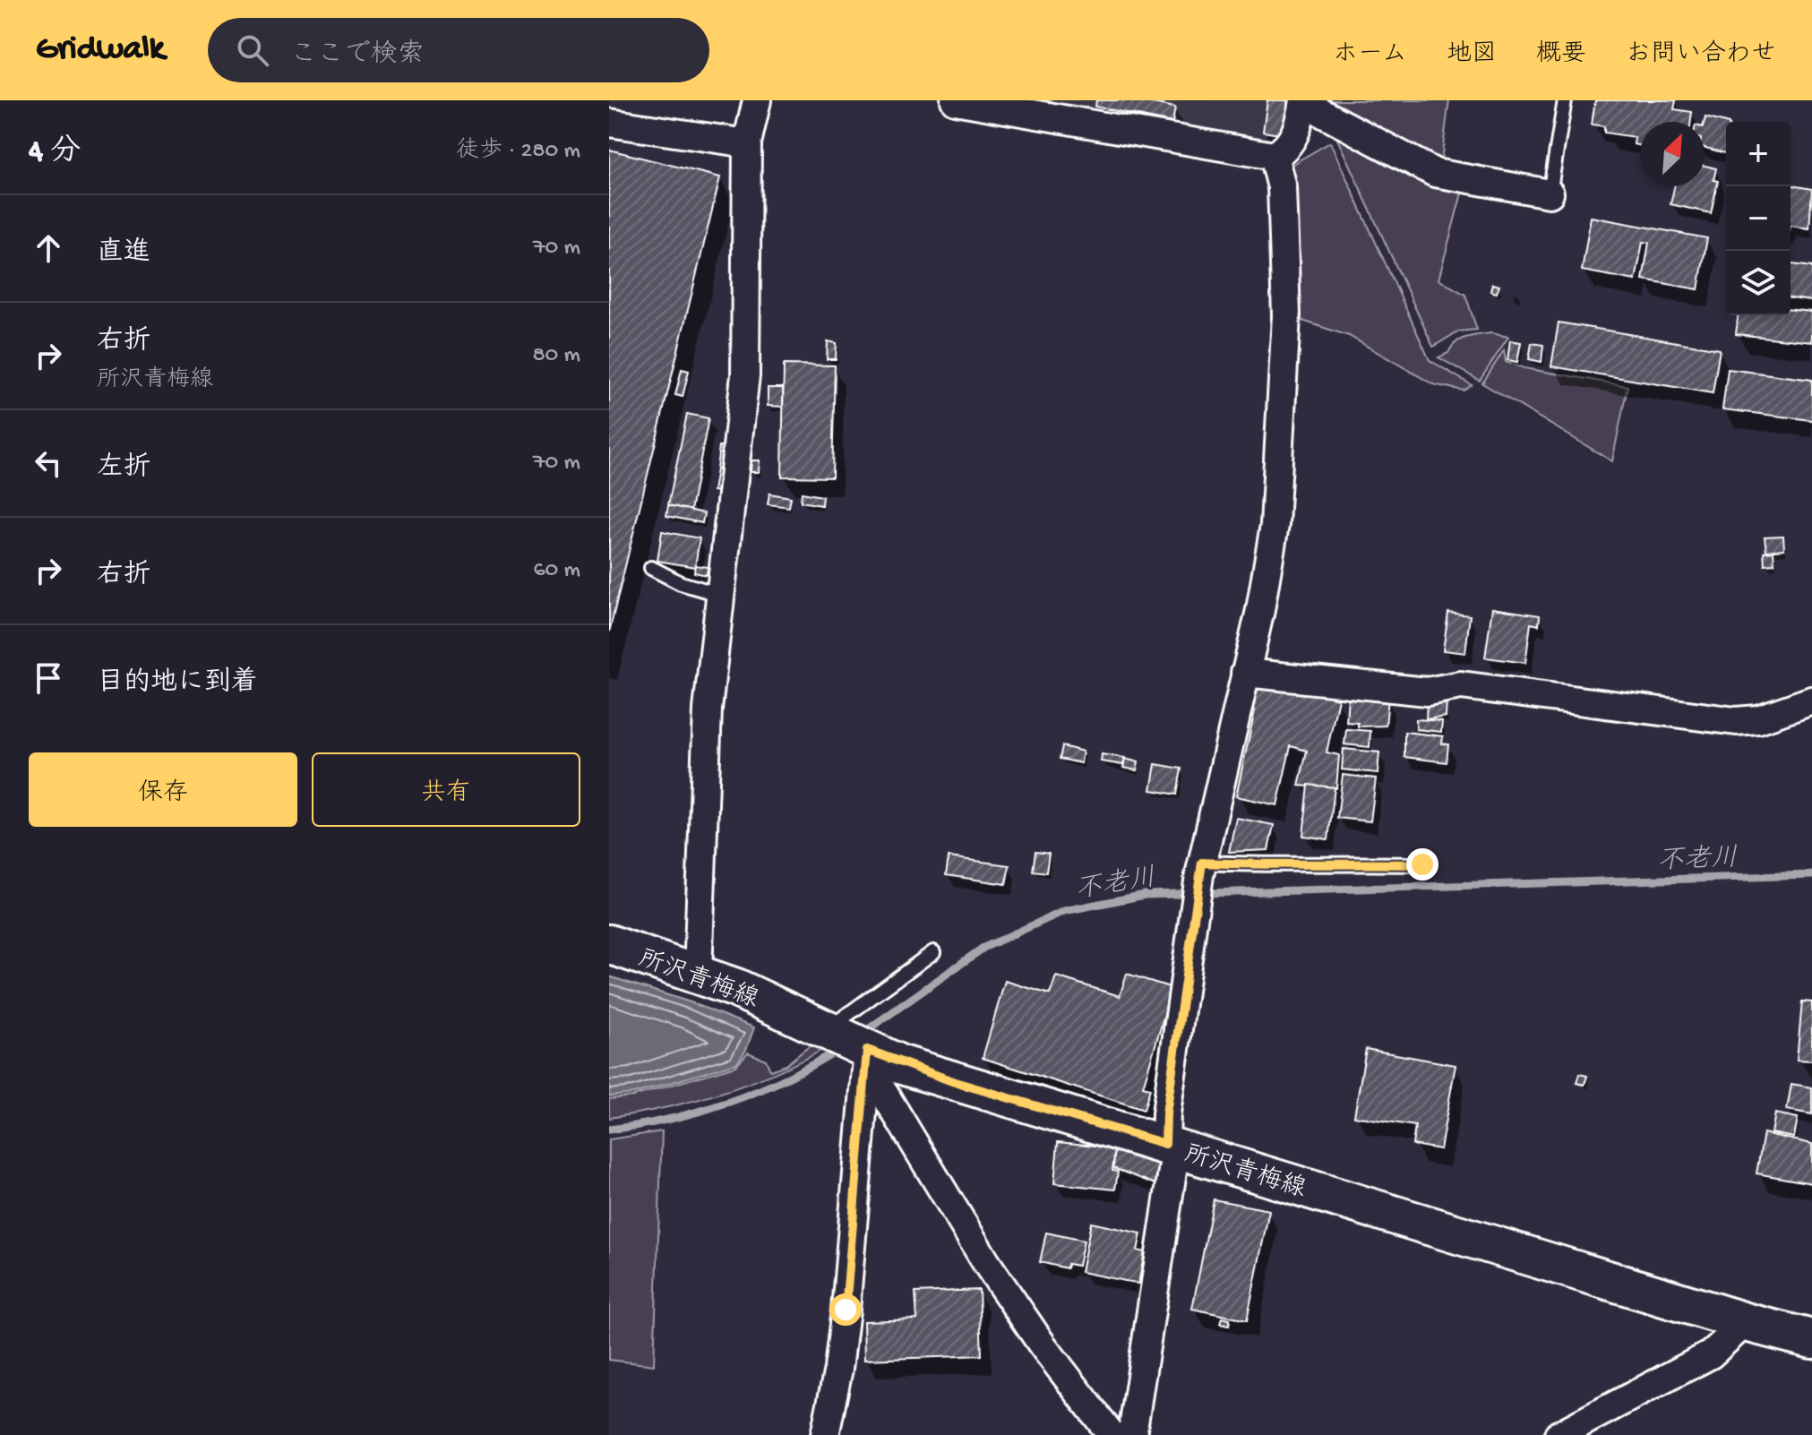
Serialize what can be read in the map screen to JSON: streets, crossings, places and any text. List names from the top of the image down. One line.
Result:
{"streets":{"main road":["所沢青梅線"]},"water":["不老川"],"north":"top right","page":{"header":"Gridwalk","search":"ここで検索","nav":["ホーム","地図","概要","お問い合わせ"],"heading":["4 分","徒歩 · 280 m"],"map_buttons":["+","−"],"list":[["直進","70 m"],["右折","所沢青梅線","80 m"],["左折","70 m"],["右折","60 m"],"目的地に到着"],"buttons":["保存","共有"]}}
